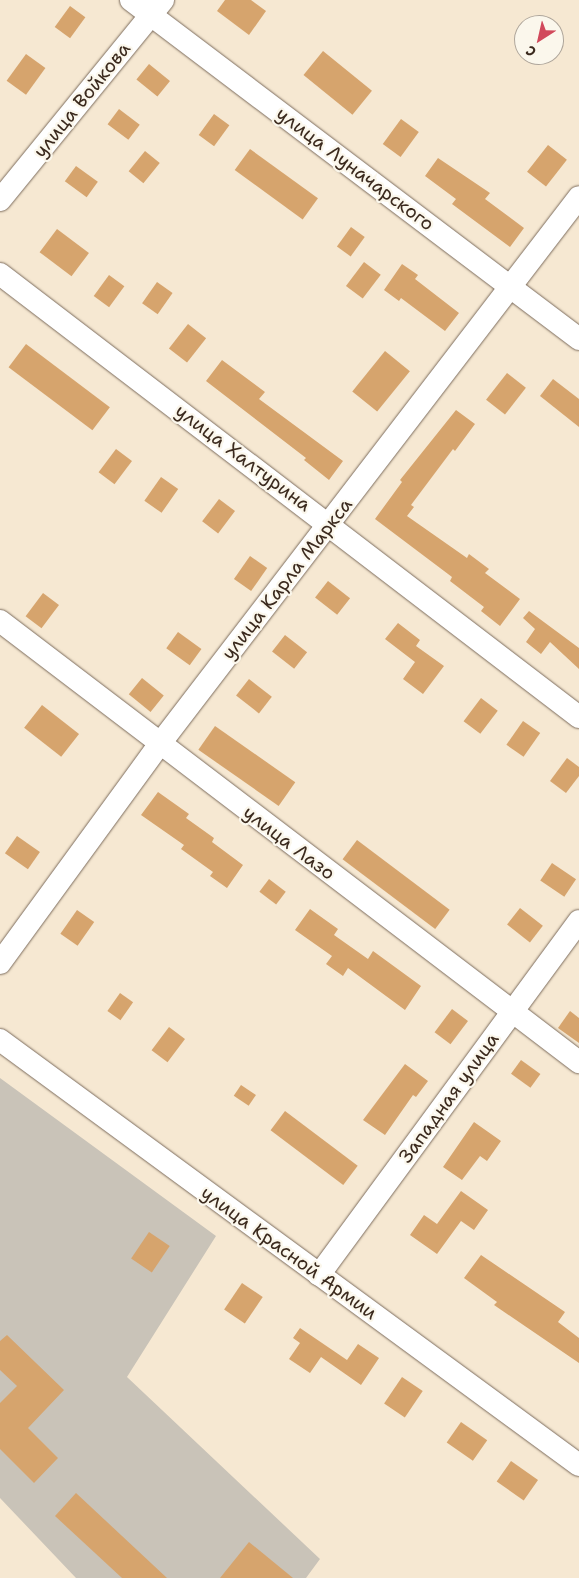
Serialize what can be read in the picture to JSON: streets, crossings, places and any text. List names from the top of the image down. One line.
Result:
{"streets":{"street":["улица Войкова","улица Луначарского","улица Халтурина","улица Карла Маркса","улица Лазо","Западная улица","улица Красной Армии"]},"crossings":[["улица Войкова","улица Луначарского"],["улица Луначарского","улица Карла Маркса"],["улица Халтурина","улица Карла Маркса"],["улица Карла Маркса","улица Лазо"],["улица Лазо","Западная улица"],["Западная улица","улица Красной Армии"]],"north":"bottom left"}
